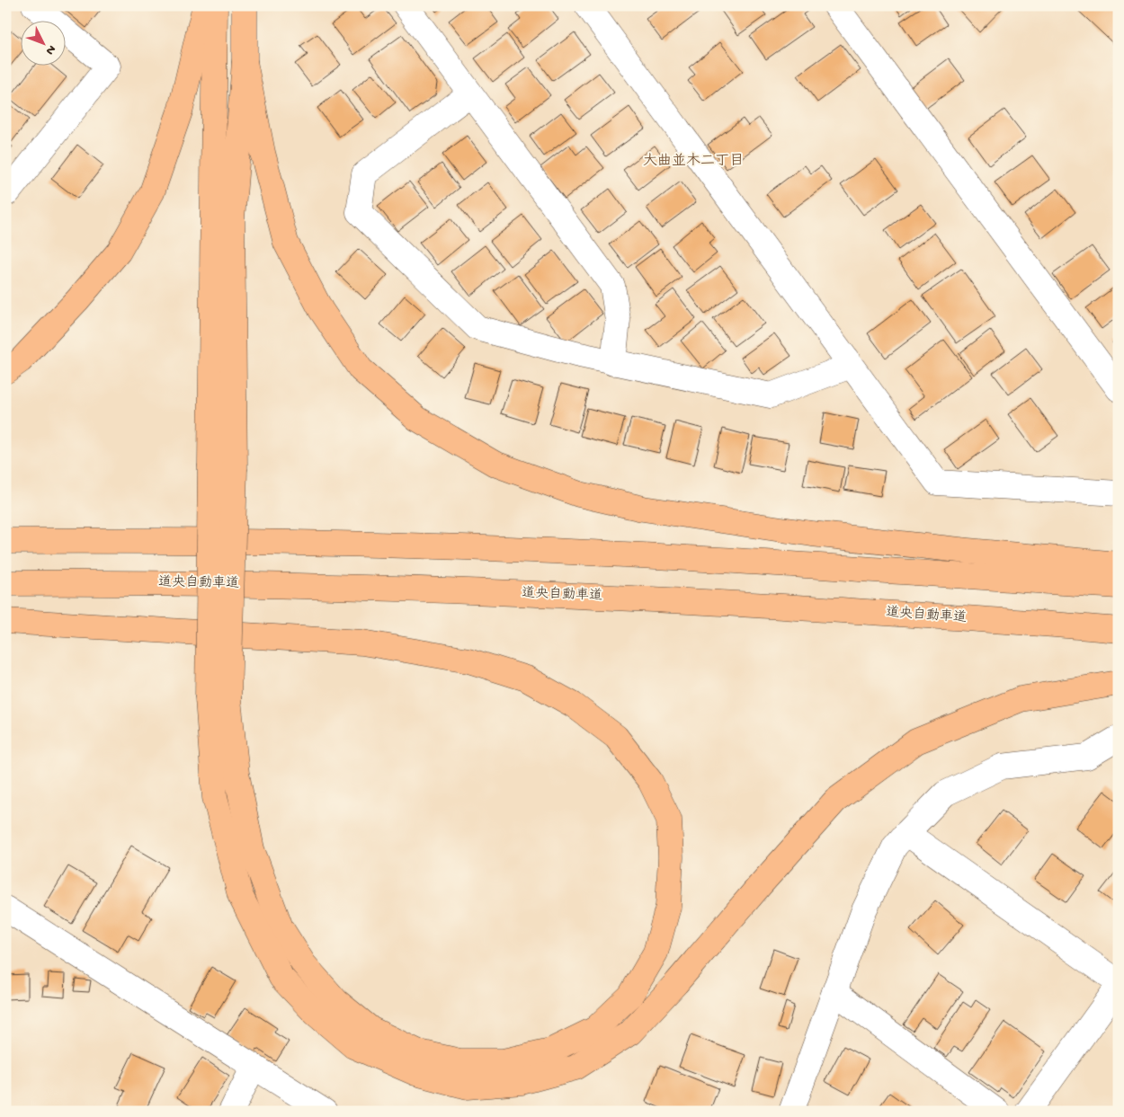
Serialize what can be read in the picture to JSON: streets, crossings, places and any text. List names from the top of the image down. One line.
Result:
{"streets":{"highway":["道央自動車道"]},"districts":["大曲並木二丁目"],"north":"bottom right"}
